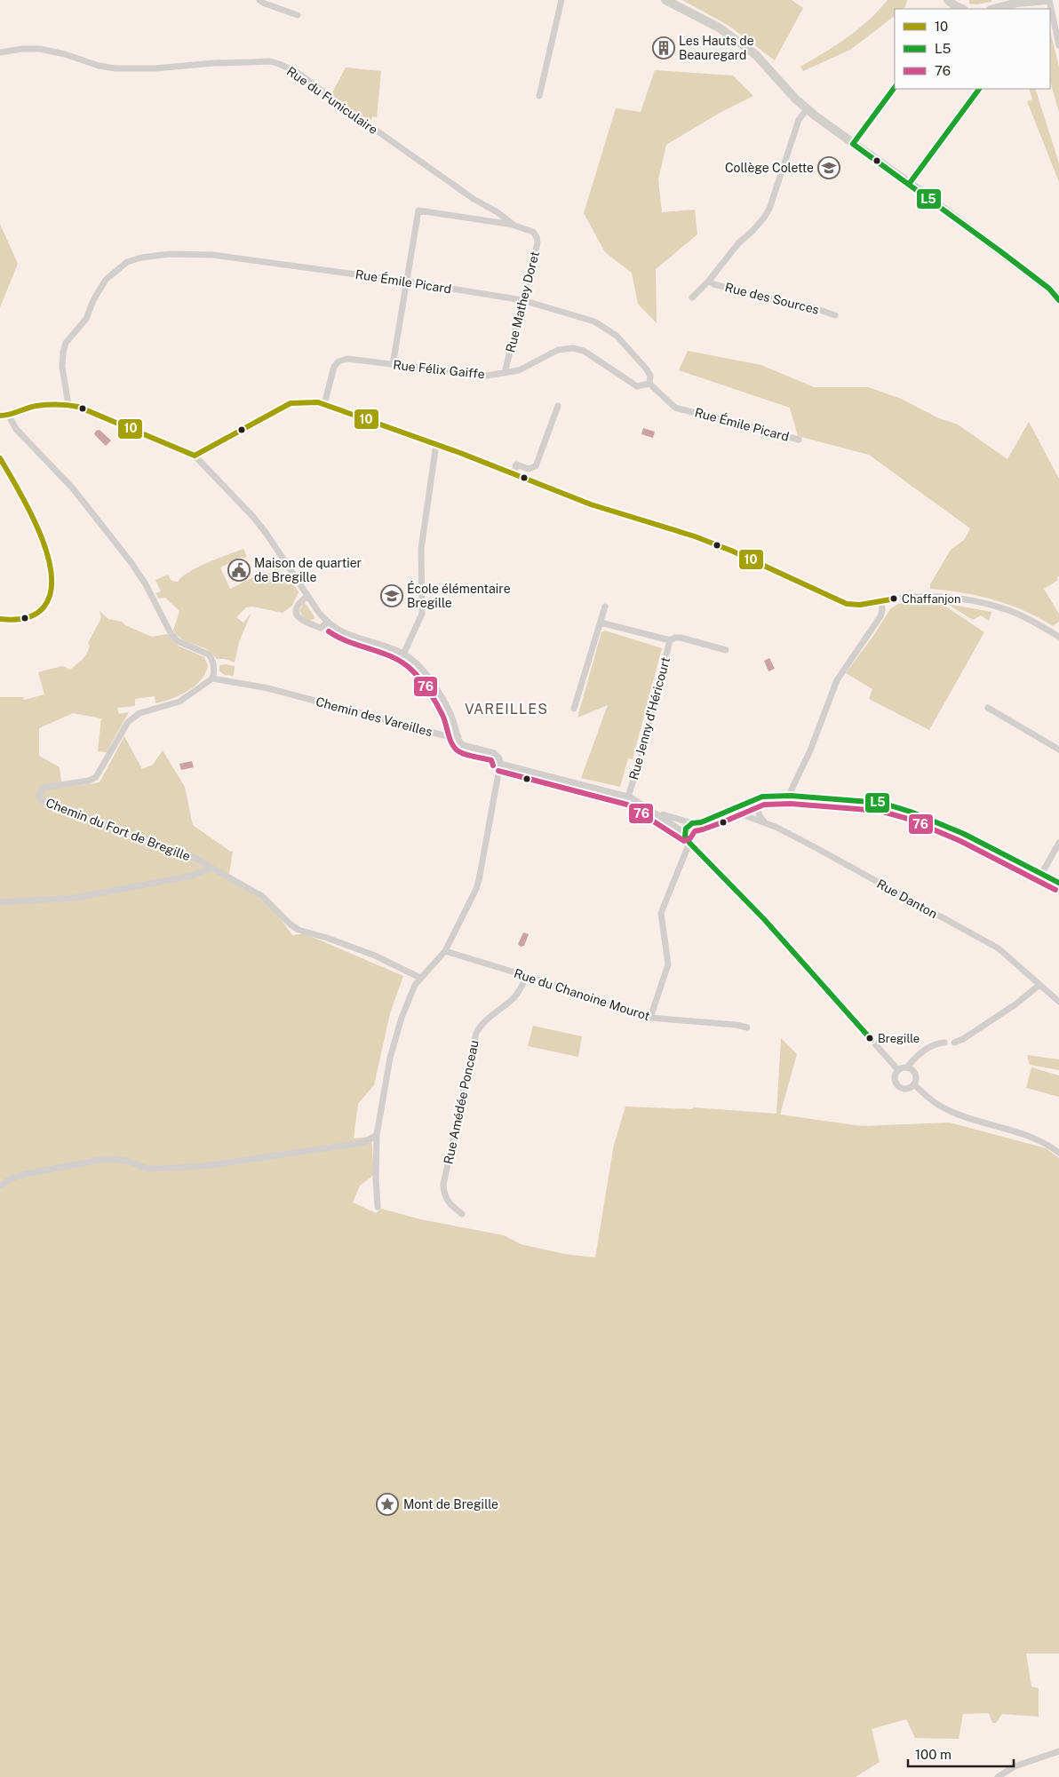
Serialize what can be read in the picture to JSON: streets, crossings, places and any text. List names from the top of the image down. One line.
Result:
{"streets":{"street":["Rue du Funiculaire","Rue Émile Picard","Rue des Sources","Rue Mathey Doret","Rue Félix Gaiffe","Chemin des Vareilles","Rue Jenny d'Héricourt","Chemin du Fort de Bregille","Rue Danton","Rue du Chanoine Mourot","Rue Amédée Ponceau"]},"crossings":[["Rue du Funiculaire","Rue Mathey Doret"],["Rue Émile Picard","Rue Mathey Doret"],["Rue Émile Picard","Rue Félix Gaiffe"],["Rue Mathey Doret","Rue Félix Gaiffe"],["Chemin des Vareilles","Rue Jenny d'Héricourt"],["Chemin des Vareilles","Chemin du Fort de Bregille"],["Rue du Chanoine Mourot","Rue Amédée Ponceau"]],"districts":["VAREILLES"],"places":{"building":["Les Hauts de Beauregard"],"school or university":["Collège Colette","École élémentaire Bregille"],"public building":["Maison de quartier de Bregille"],"other":["Chaffanjon","Bregille"],"place":["Mont de Bregille"]},"lines":["transit line L5","transit line 10","transit line 76"],"legend":["10","L5","76"],"scale_bar":"100 m"}
